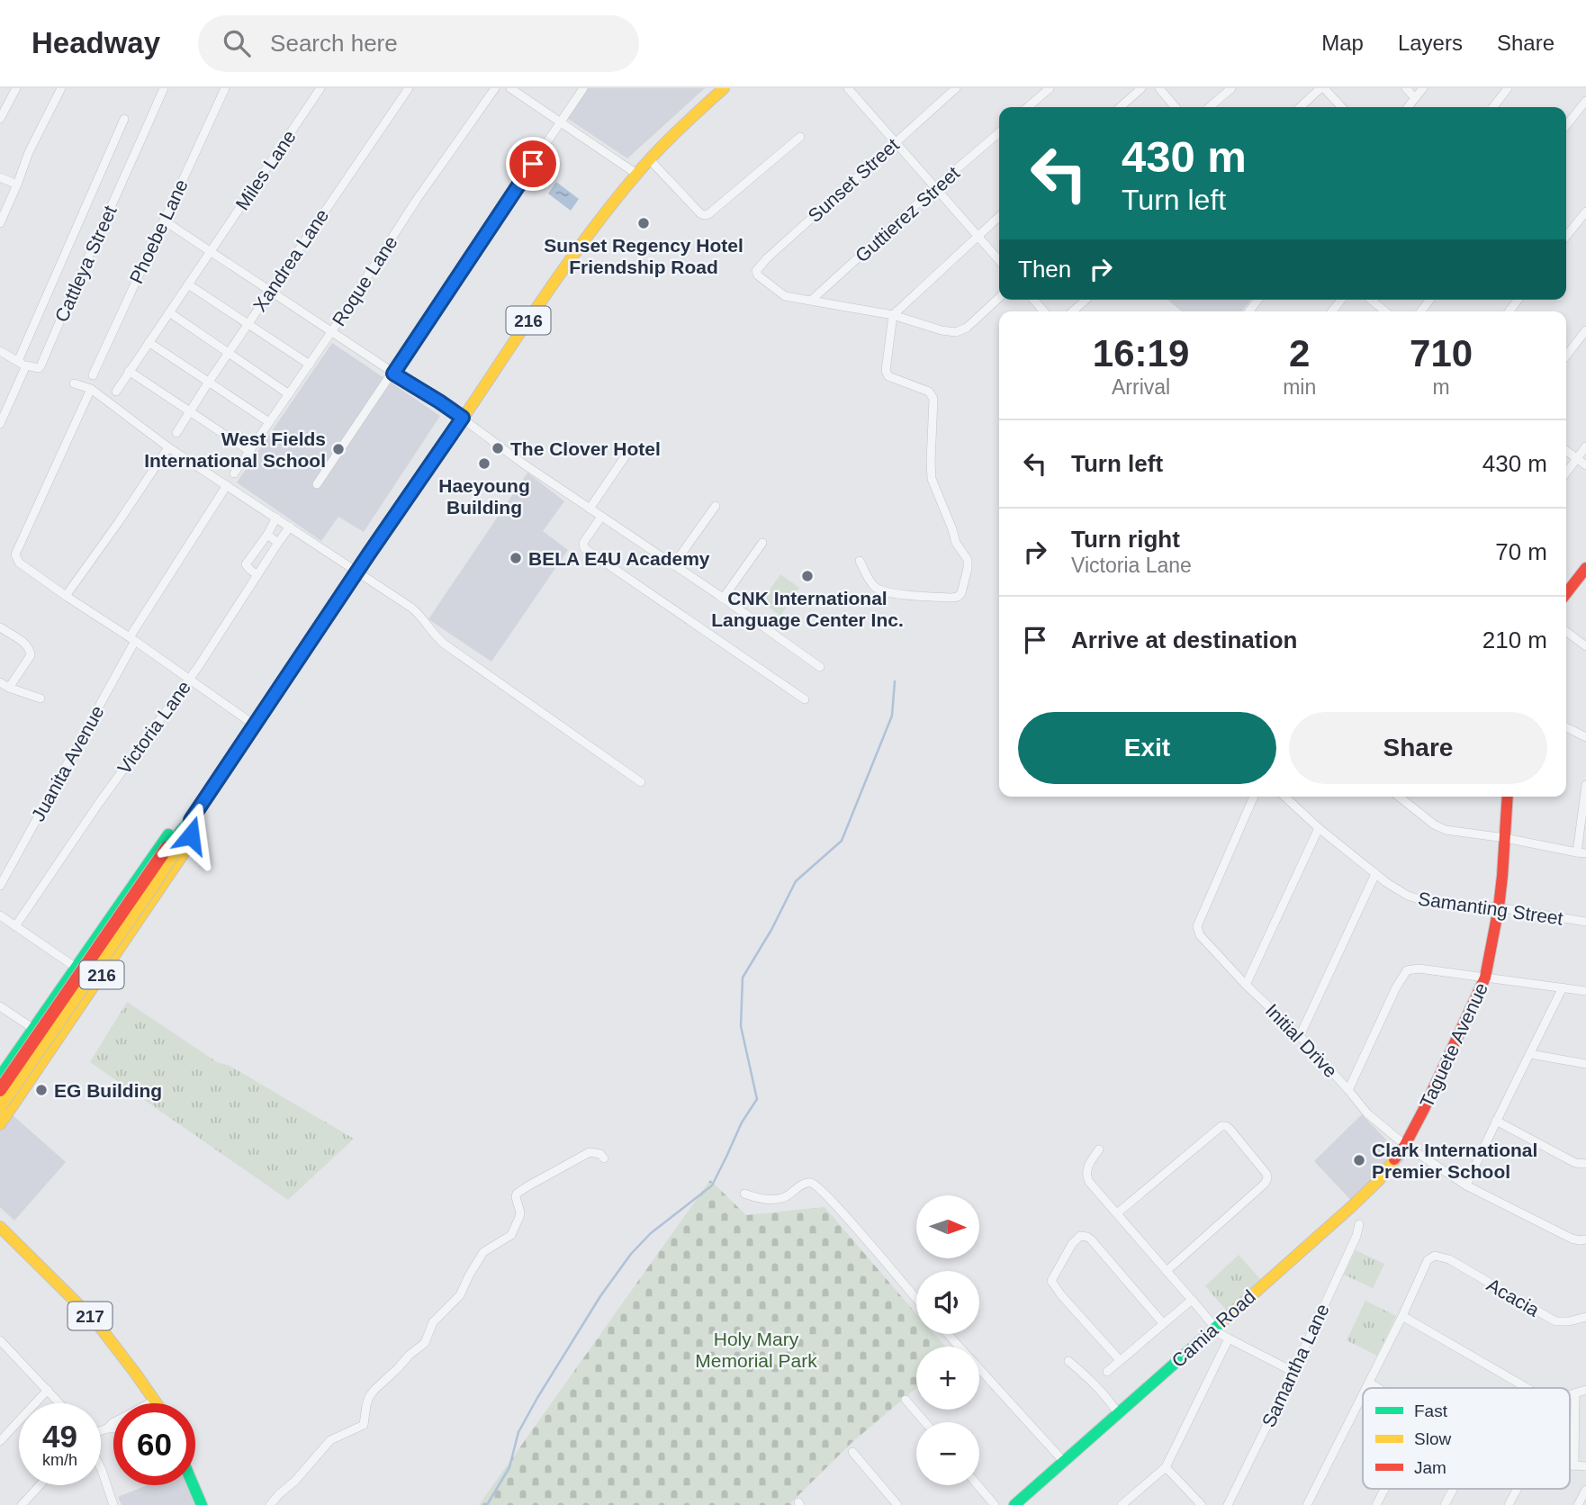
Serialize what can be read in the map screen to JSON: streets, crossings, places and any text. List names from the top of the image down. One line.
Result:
{"streets":{"main road":["216","Taguete Avenue","217","Camia Road"],"street":["Miles Lane","Sunset Street","Guttierez Street","Phoebe Lane","Xandrea Lane","Cattleya Street","Roque Lane","Victoria Lane","Juanita Avenue","Samanting Street","Initial Drive","Acacia","Samantha Lane"]},"crossings":[["Sunset Street","Guttierez Street"],["Samanting Street","Taguete Avenue"],["Initial Drive","Taguete Avenue"],["Initial Drive","Camia Road"],["Taguete Avenue","Camia Road"]],"parks":["Holy Mary Memorial Park"],"places":["Sunset Regency Hotel Friendship Road","The Clover Hotel","West Fields International School","Haeyoung Building","BELA E4U Academy","CNK International Language Center Inc.","EG Building","Clark International Premier School"],"legend":["Fast","Slow","Jam"],"north":"right","page":{"header":"Headway","search":"Search here","nav":["Map","Layers","Share"],"turn":["430 m","Turn left"],"then":"Then","eta":["16:19","Arrival","2","min","710","m"],"list":[{"name":"Turn left","value":"430 m"},{"name":"Turn right","note":"Victoria Lane","value":"70 m"},{"name":"Arrive at destination","value":"210 m"}],"buttons":["Exit","Share"],"map_buttons":["+","−"],"speed":"49 km/h","limit":"60"}}
